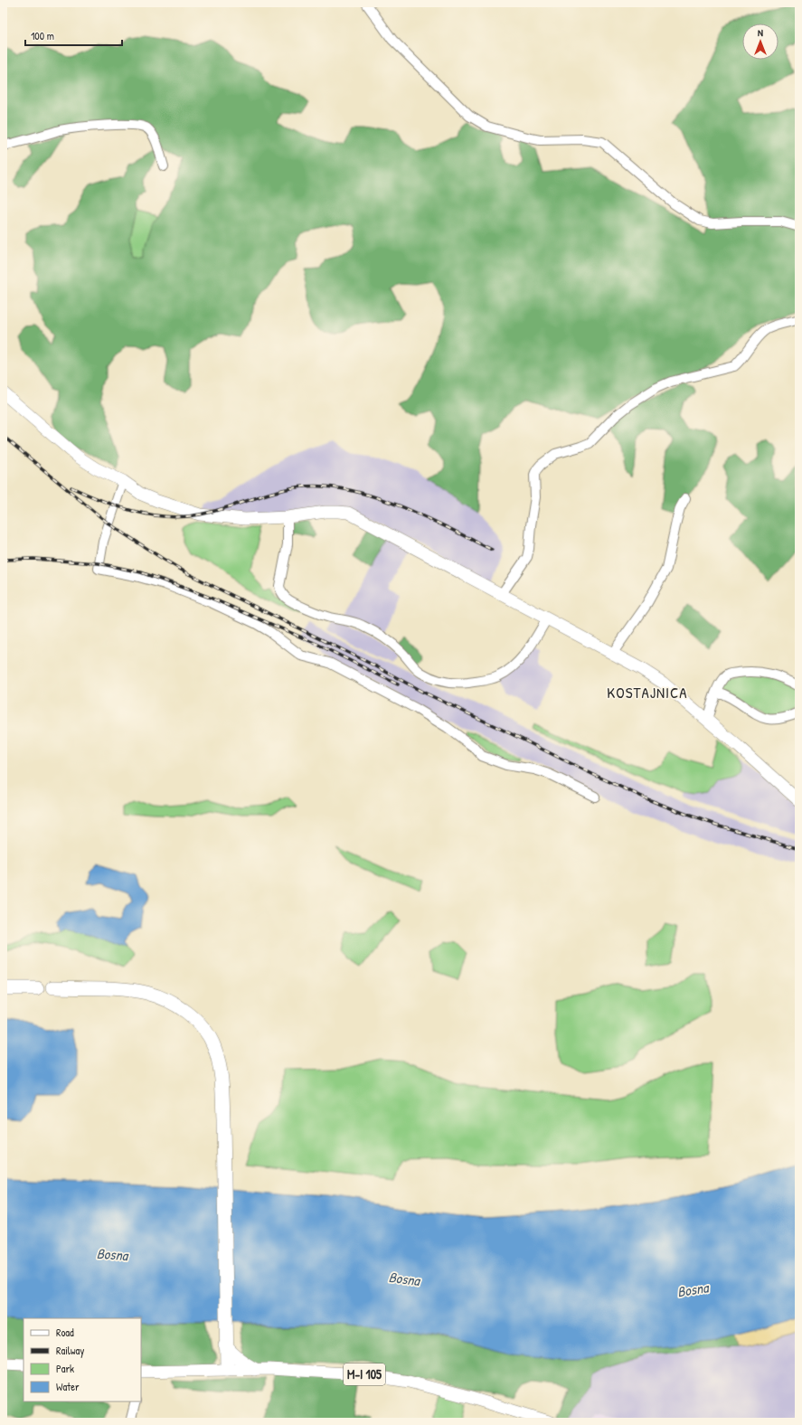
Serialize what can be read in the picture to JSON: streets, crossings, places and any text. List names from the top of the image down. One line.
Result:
{"streets":{"main road":["M-I 105"]},"districts":["KOSTAJNICA"],"water":["Bosna"],"legend":["Road","Railway","Park","Water"],"scale_bar":"100 m","north":"top"}
